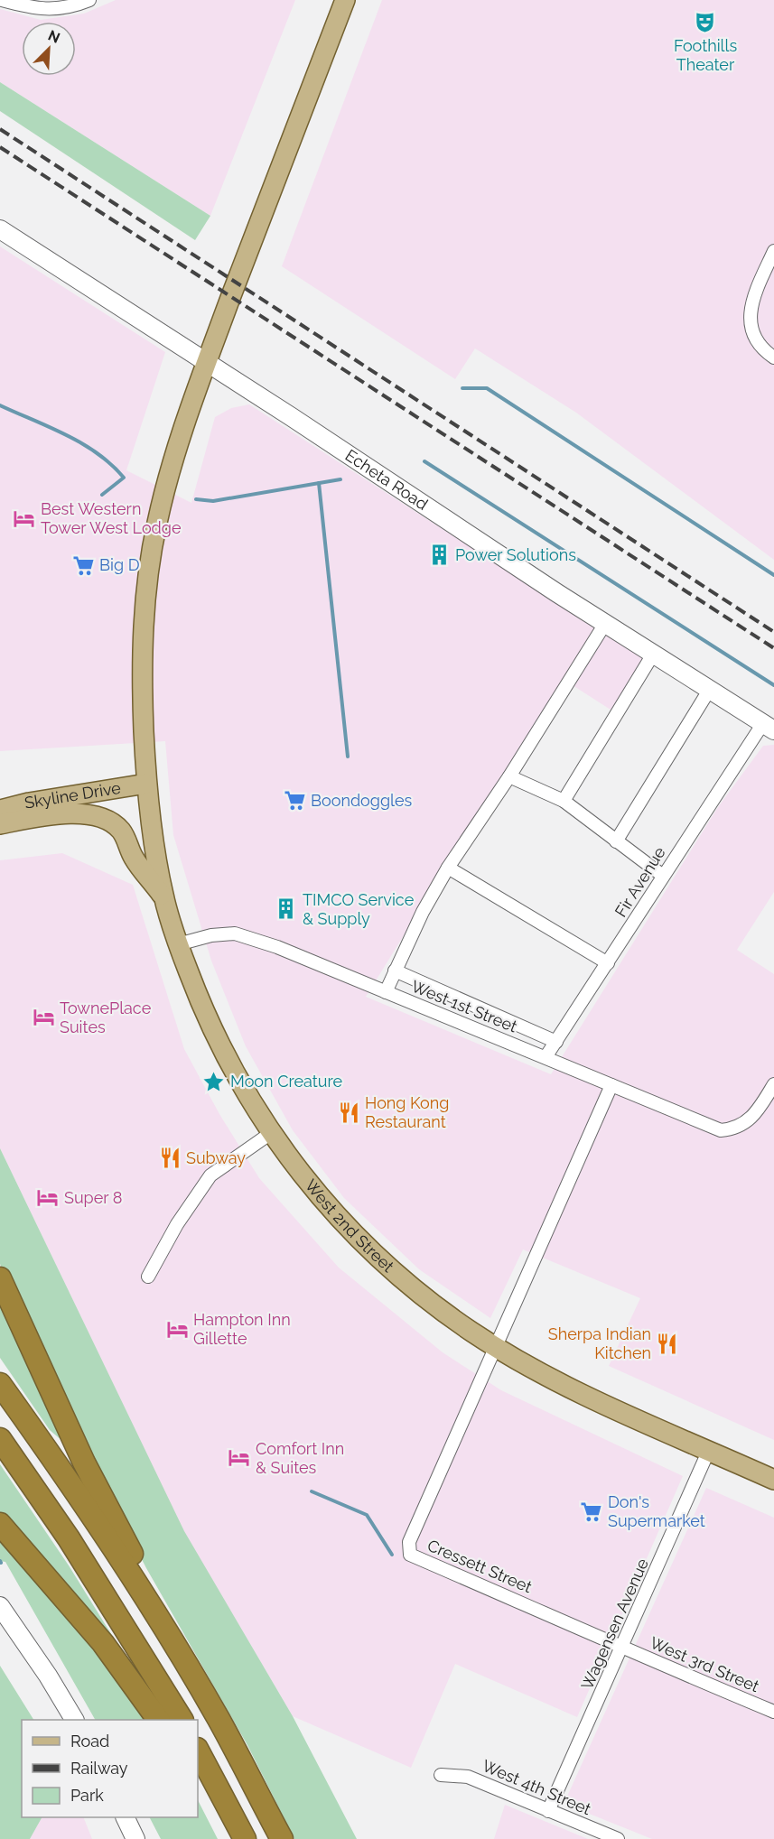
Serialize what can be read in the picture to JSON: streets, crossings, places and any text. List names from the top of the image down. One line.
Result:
{"streets":{"main road":["Skyline Drive","West 2nd Street"],"street":["Echeta Road","Fir Avenue","West 1st Street","Cressett Street","Wagensen Avenue","West 3rd Street","West 4th Street"]},"crossings":[["Echeta Road","Fir Avenue"],["Echeta Road","West 2nd Street"],["Skyline Drive","West 2nd Street"],["Fir Avenue","West 1st Street"],["West 1st Street","West 2nd Street"],["West 2nd Street","Cressett Street"],["West 2nd Street","Wagensen Avenue"],["Cressett Street","Wagensen Avenue"],["Cressett Street","West 3rd Street"],["Wagensen Avenue","West 3rd Street"],["Wagensen Avenue","West 4th Street"]],"places":{"theatre":["Foothills Theater"],"hotel":["Best Western Tower West Lodge","TownePlace Suites","Super 8","Hampton Inn Gillette","Comfort Inn & Suites"],"building":["Power Solutions","TIMCO Service & Supply"],"supermarket":["Big D","Boondoggles","Don's Supermarket"],"place":["Moon Creature"],"restaurant":["Hong Kong Restaurant","Subway","Sherpa Indian Kitchen"]},"legend":["Road","Railway","Park"],"north":"top right"}
